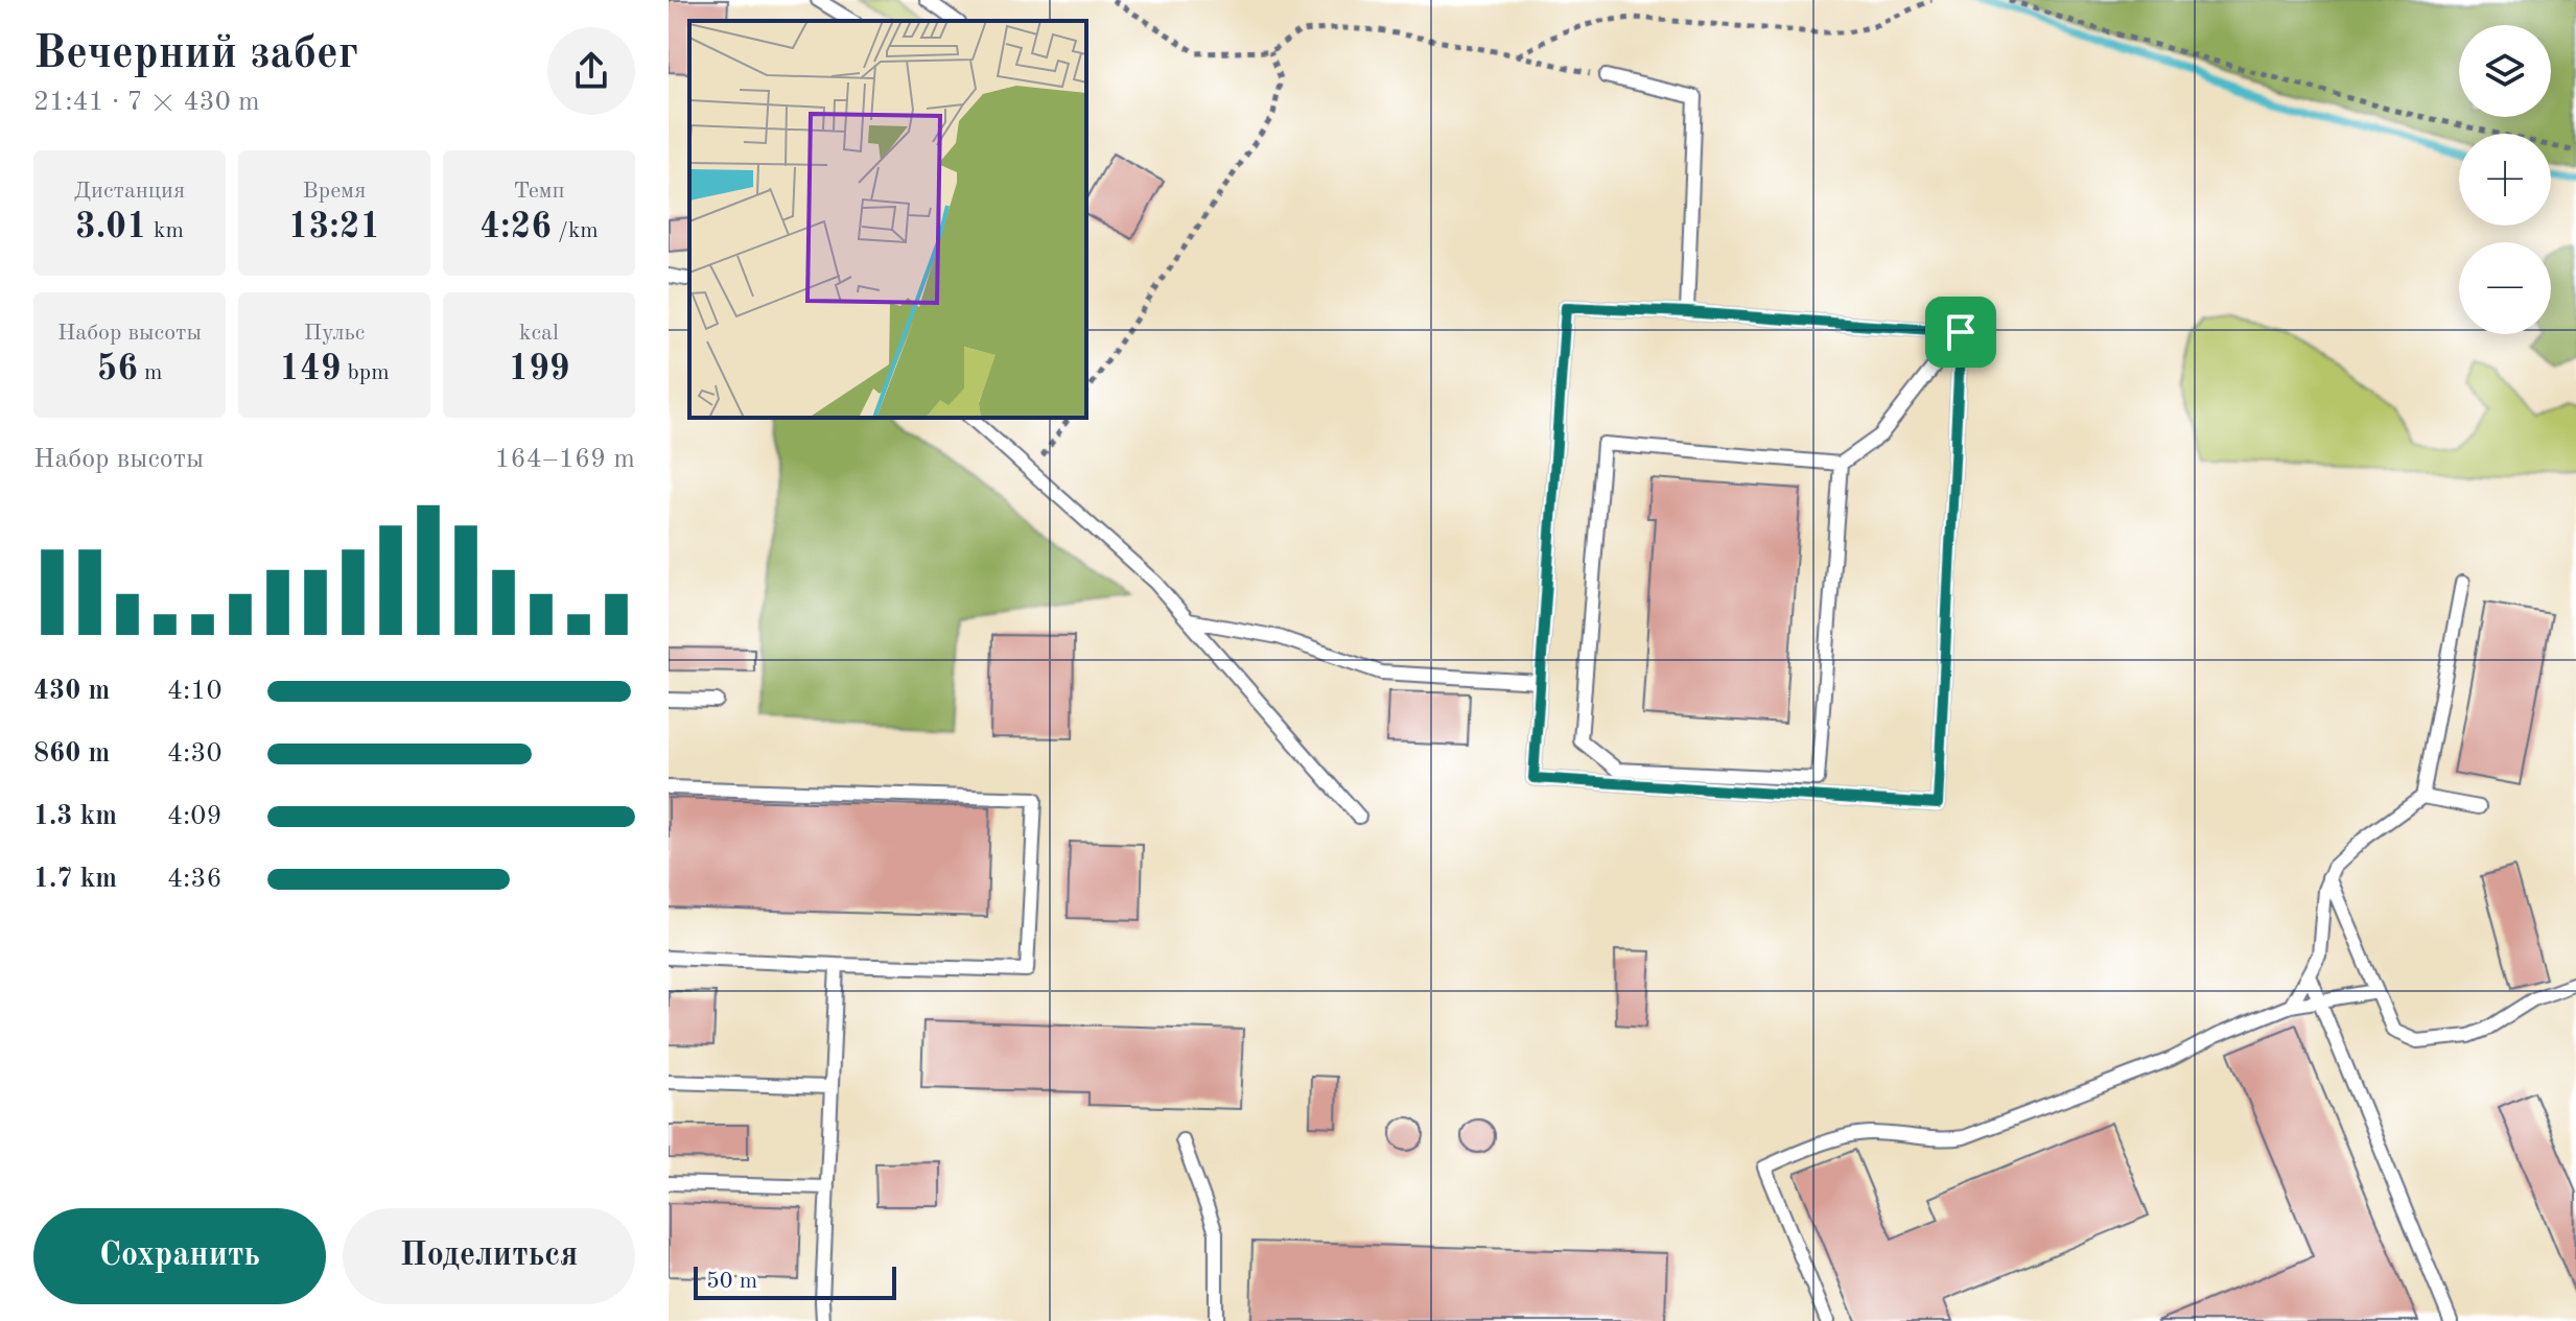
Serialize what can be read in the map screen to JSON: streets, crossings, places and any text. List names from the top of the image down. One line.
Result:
{"scale_bar":"50 m","page":{"heading":["Вечерний забег","21:41 · 7 × 430 m"],"map_buttons":["+","−"],"stats":[["Дистанция","3.01 km"],["Время","13:21"],["Темп","4:26 /km"],["Набор высоты","56 m"],["Пульс","149 bpm"],["kcal","199"]],"chart":["Набор высоты","164–169 m"],"list":[{"name":"430 m","note":"4:10"},{"name":"860 m","note":"4:30"},{"name":"1.3 km","note":"4:09"},{"name":"1.7 km","note":"4:36"}],"buttons":["Сохранить","Поделиться"],"scale":"50 m"}}
